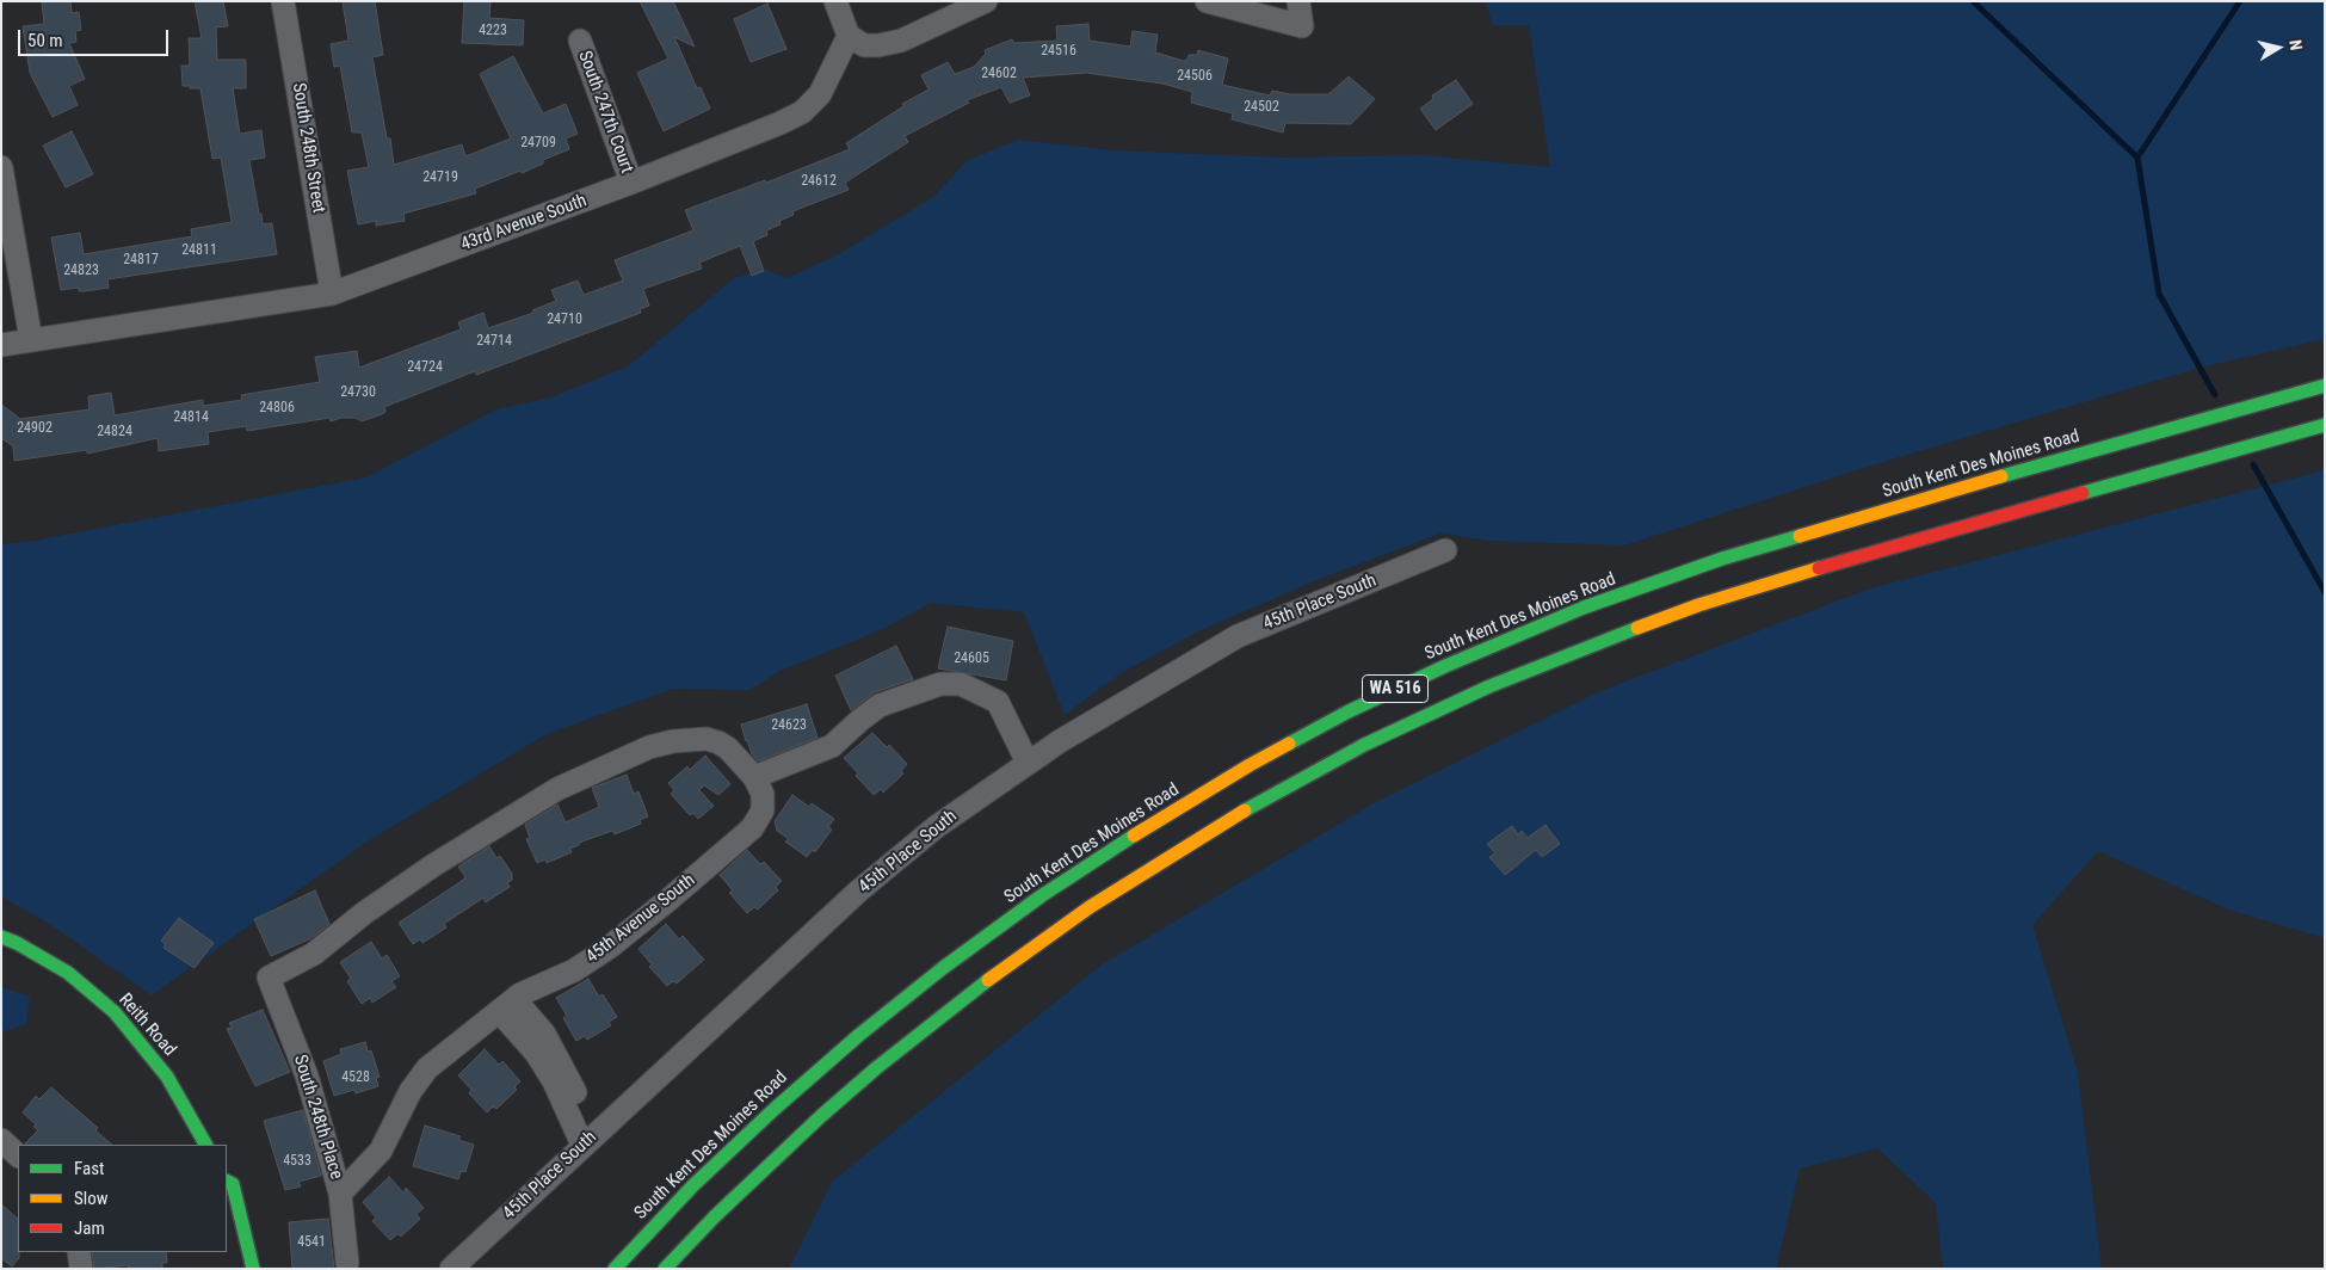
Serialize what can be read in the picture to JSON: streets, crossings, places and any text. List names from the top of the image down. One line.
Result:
{"streets":{"main road":["South Kent Des Moines Road","WA 516","Reith Road"],"street":["South 247th Court","South 248th Street","43rd Avenue South","45th Place South","45th Avenue South","South 248th Place"]},"crossings":[["South 247th Court","43rd Avenue South"],["South 248th Street","43rd Avenue South"],["45th Avenue South","South 248th Place"]],"house_numbers":["4223","24516","24602","24506","24502","24709","24719","24612","24811","24817","24823","24710","24714","24724","24730","24806","24814","24902","24824","24605","24623","4528","4533","4541"],"legend":["Fast","Slow","Jam"],"scale_bar":"50 m","north":"right"}
